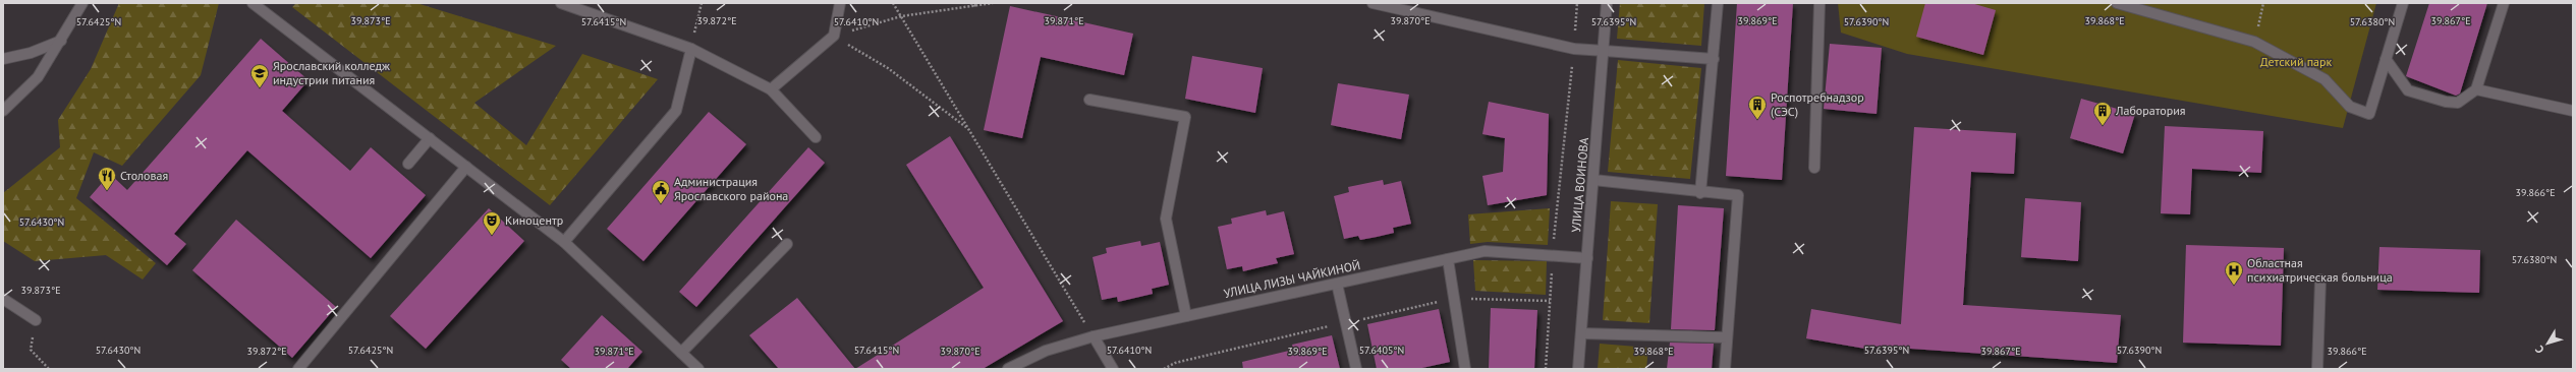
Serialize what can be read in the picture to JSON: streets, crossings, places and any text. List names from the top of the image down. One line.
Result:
{"streets":{"street":["УЛИЦА ВОИНОВА","УЛИЦА ЛИЗЫ ЧАЙКИНОЙ"]},"crossings":[["УЛИЦА ВОИНОВА","УЛИЦА ЛИЗЫ ЧАЙКИНОЙ"]],"parks":["Детский парк"],"places":{"school or university":["Ярославский колледж индустрии питания"],"building":["Роспотребнадзор (СЭС)","Лаборатория"],"restaurant":["Столовая"],"public building":["Администрация Ярославского района"],"theatre":["Киноцентр"],"hospital":["Областная психиатрическая больница"]},"north":"bottom left","coordinates":["39.873°E","39.871°E","39.870°E","39.869°E","39.868°E","39.867°E","39.872°E","57.6390°N","57.6425°N","57.6415°N","57.6410°N","57.6395°N","57.6380°N","39.866°E","57.6430°N","57.6405°N"]}
